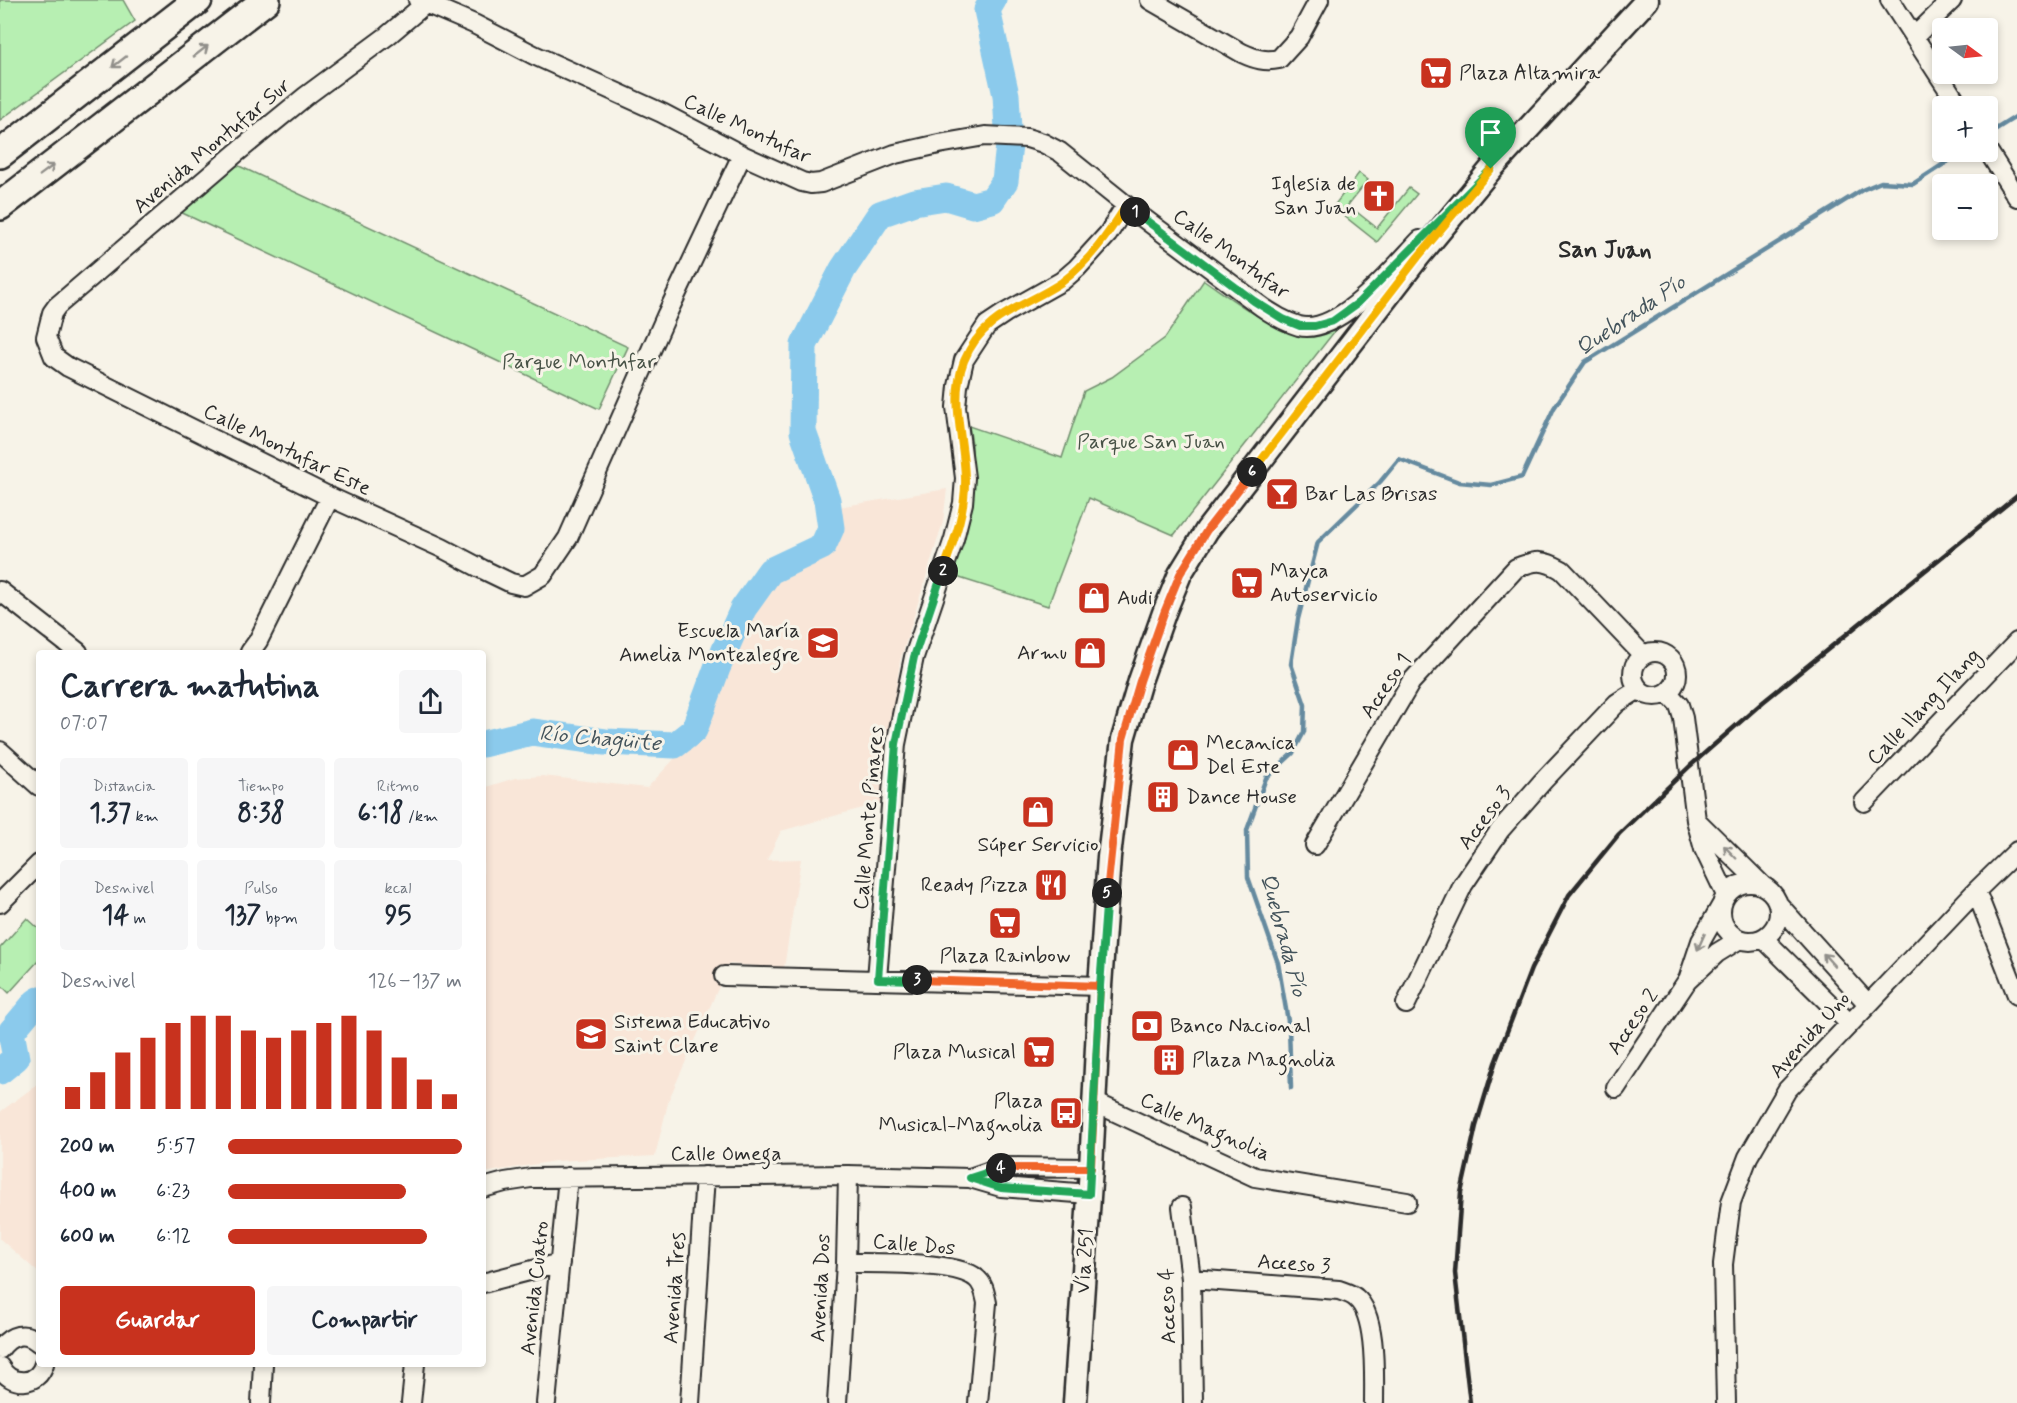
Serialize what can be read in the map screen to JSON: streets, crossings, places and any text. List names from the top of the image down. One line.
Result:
{"streets":{"main road":["Vía 251"],"street":["Calle Montufar","Avenida Montufar Sur","Calle Montufar Este","Acceso 1","Calle Ilang Ilang","Calle Monte Pinares","Acceso 3","Acceso 2","Avenida Uno","Calle Magnolia","Calle Omega","Calle Dos","Avenida Cuatro","Avenida Tres","Avenida Dos","Acceso 4"]},"crossings":[["Calle Montufar","Avenida Montufar Sur"],["Calle Montufar","Calle Montufar Este"],["Calle Montufar","Calle Monte Pinares"],["Calle Montufar","Vía 251"],["Avenida Montufar Sur","Calle Montufar Este"],["Acceso 1","Acceso 3"],["Acceso 3","Acceso 4"],["Calle Magnolia","Vía 251"],["Calle Omega","Vía 251"],["Calle Omega","Avenida Cuatro"],["Calle Omega","Avenida Tres"],["Calle Omega","Avenida Dos"],["Calle Dos","Avenida Dos"]],"districts":["San Juan"],"water":["Quebrada Pío","Río Chagüite"],"parks":["Parque Montufar","Parque San Juan"],"places":{"supermarket":["Plaza Altamira","Mayca Autoservicio","Plaza Rainbow","Plaza Musical"],"church":["Iglesia de San Juan"],"bar":["Bar Las Brisas"],"shop":["Audi","Armu","Mecanica Del Este","Súper Servicio"],"school or university":["Escuela María Amelia Montealegre","Sistema Educativo Saint Clare"],"building":["Dance House","Plaza Magnolia"],"restaurant":["Ready Pizza"],"bank":["Banco Nacional"],"bus stop":["Plaza Musical-Magnolia"]},"north":"right","page":{"map_buttons":["+","−"],"pins":["1","6","2","5","3","4"],"heading":["Carrera matutina","07:07"],"stats":[["Distancia","1.37 km"],["Tiempo","8:38"],["Ritmo","6:18 /km"],["Desnivel","14 m"],["Pulso","137 bpm"],["kcal","95"]],"chart":["Desnivel","126–137 m"],"list":[{"name":"200 m","note":"5:57"},{"name":"400 m","note":"6:23"},{"name":"600 m","note":"6:12"}],"buttons":["Guardar","Compartir"]}}
